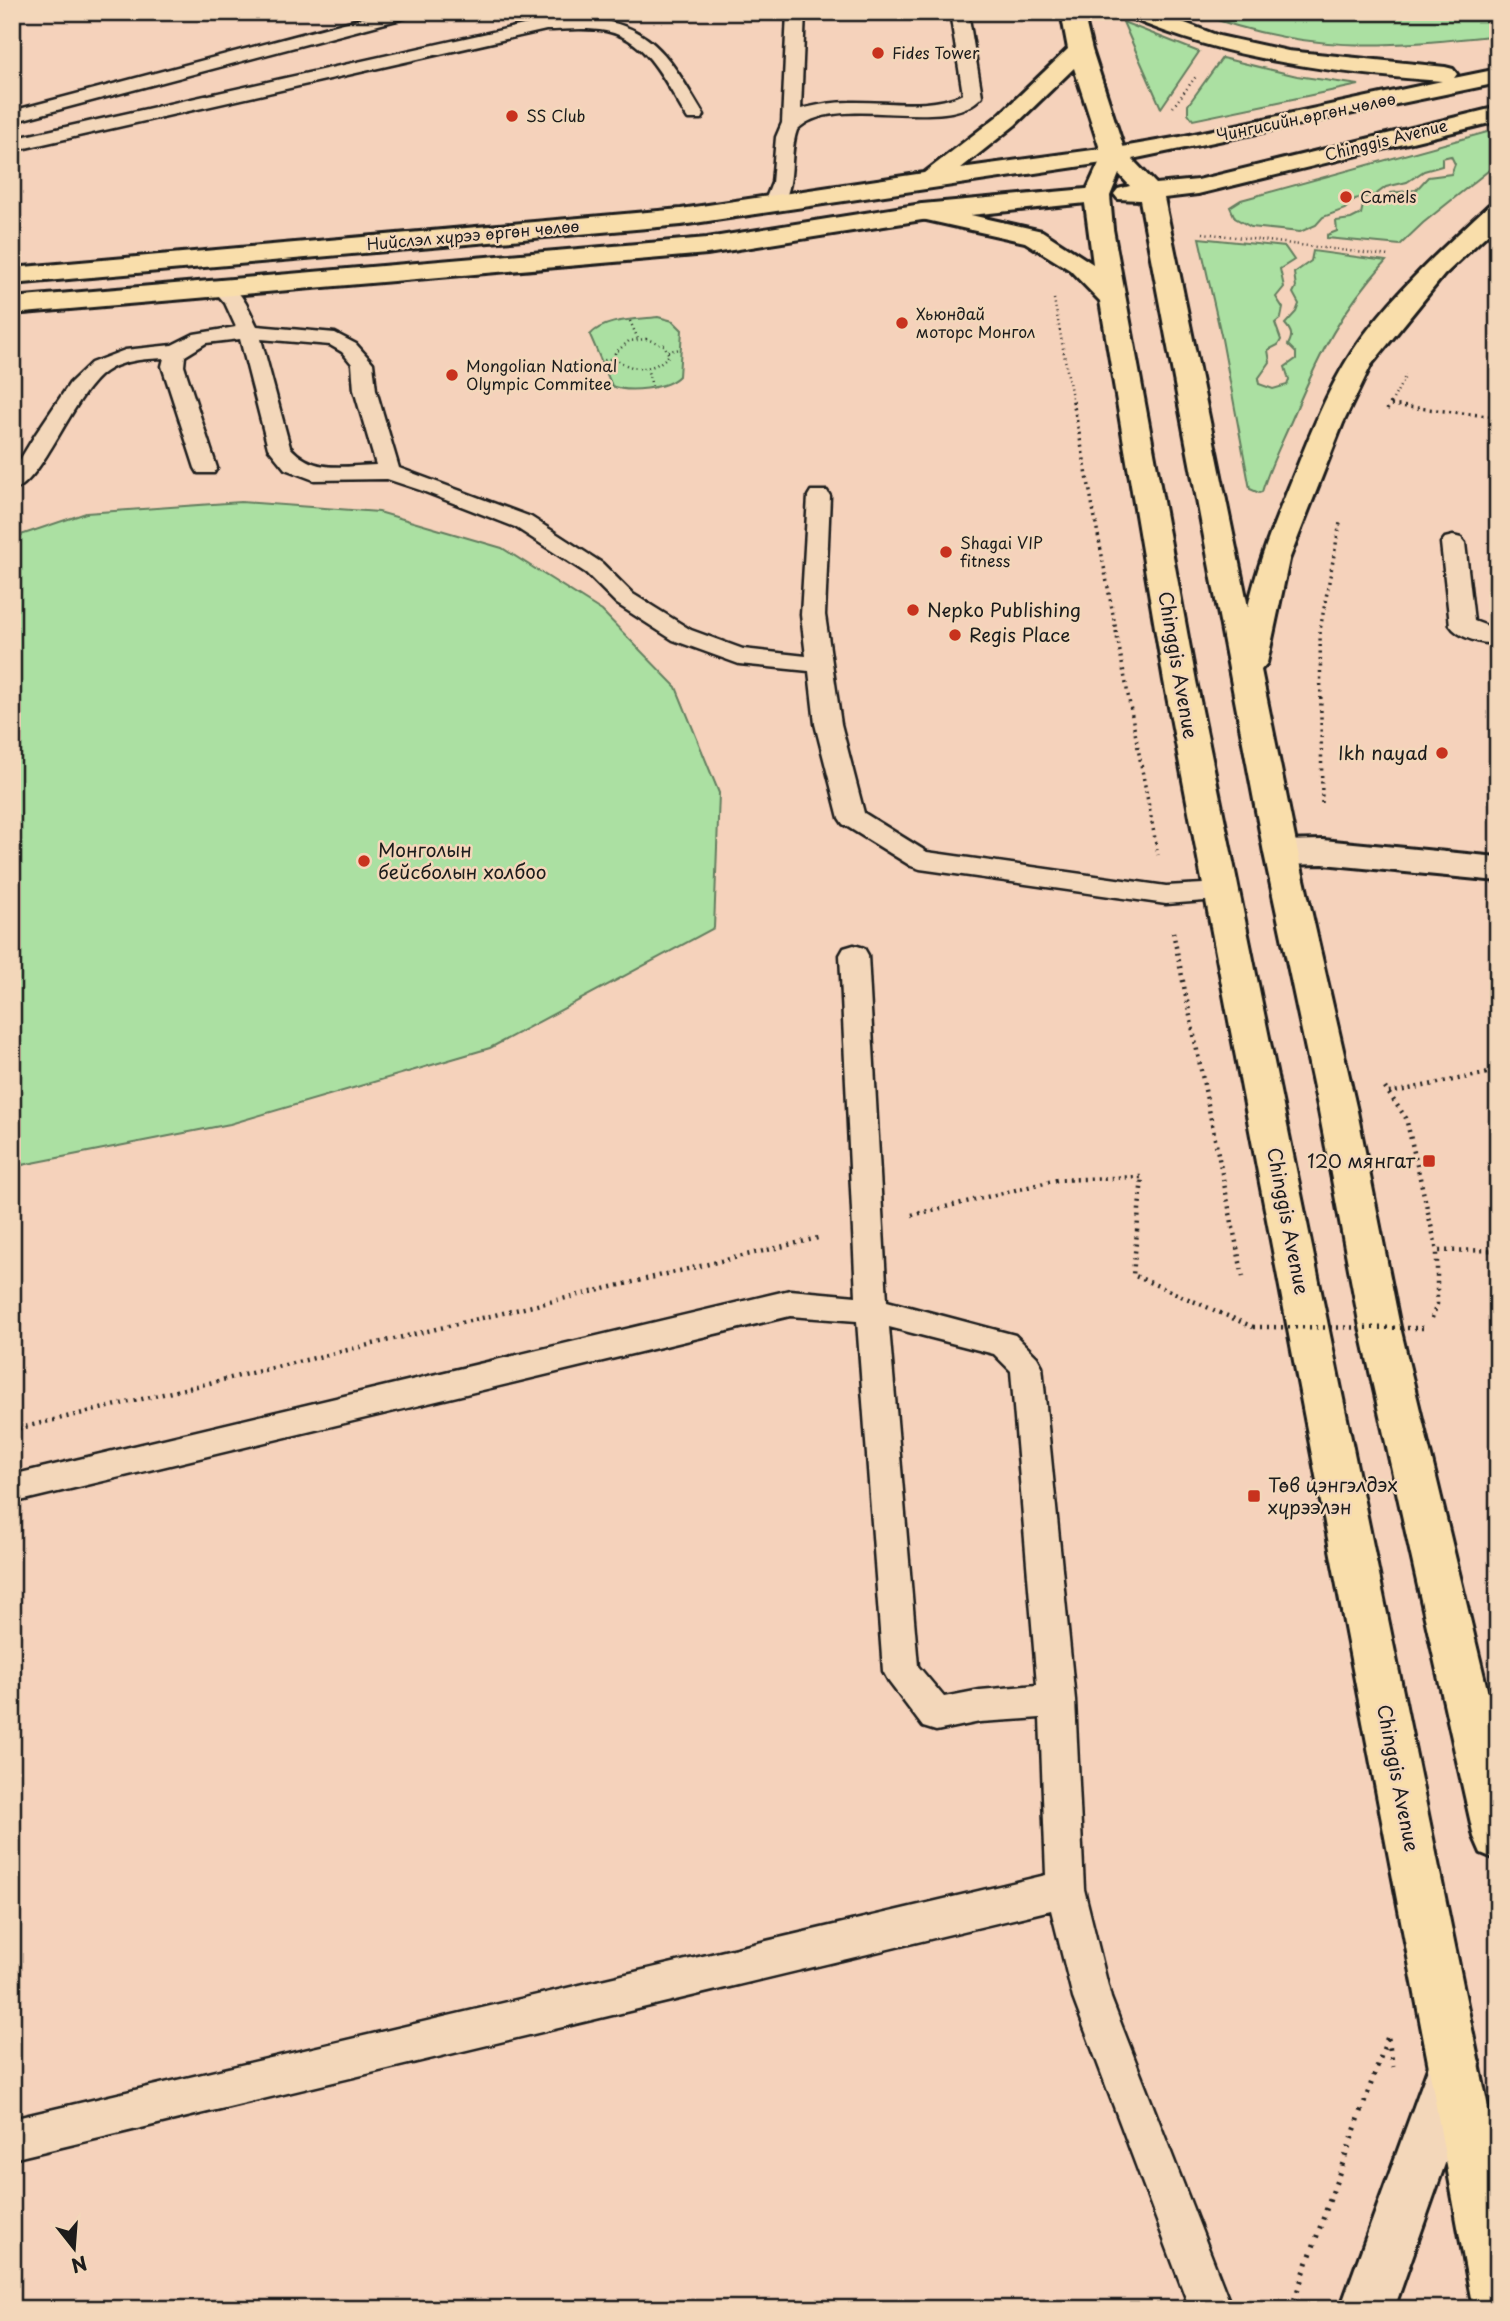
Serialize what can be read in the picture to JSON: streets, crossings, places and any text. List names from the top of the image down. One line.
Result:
{"streets":{"main road":["Чингисийн өргөн чөлөө","Chinggis Avenue","Нийслэл хүрээ өргөн чөлөө"]},"crossings":[["Чингисийн өргөн чөлөө","Нийслэл хүрээ өргөн чөлөө"],["Chinggis Avenue","Нийслэл хүрээ өргөн чөлөө"]],"places":{"other":["Fides Tower","SS Club","Camels","Хьюндай моторс Монгол","Mongolian National Olympic Commitee","Shagai VIP fitness","Nepko Publishing","Regis Place","Ikh nayad","Монголын бейсболын холбоо"],"transit":["120 мянгат","Төв цэнгэлдэх хүрээлэн"]},"north":"bottom"}
